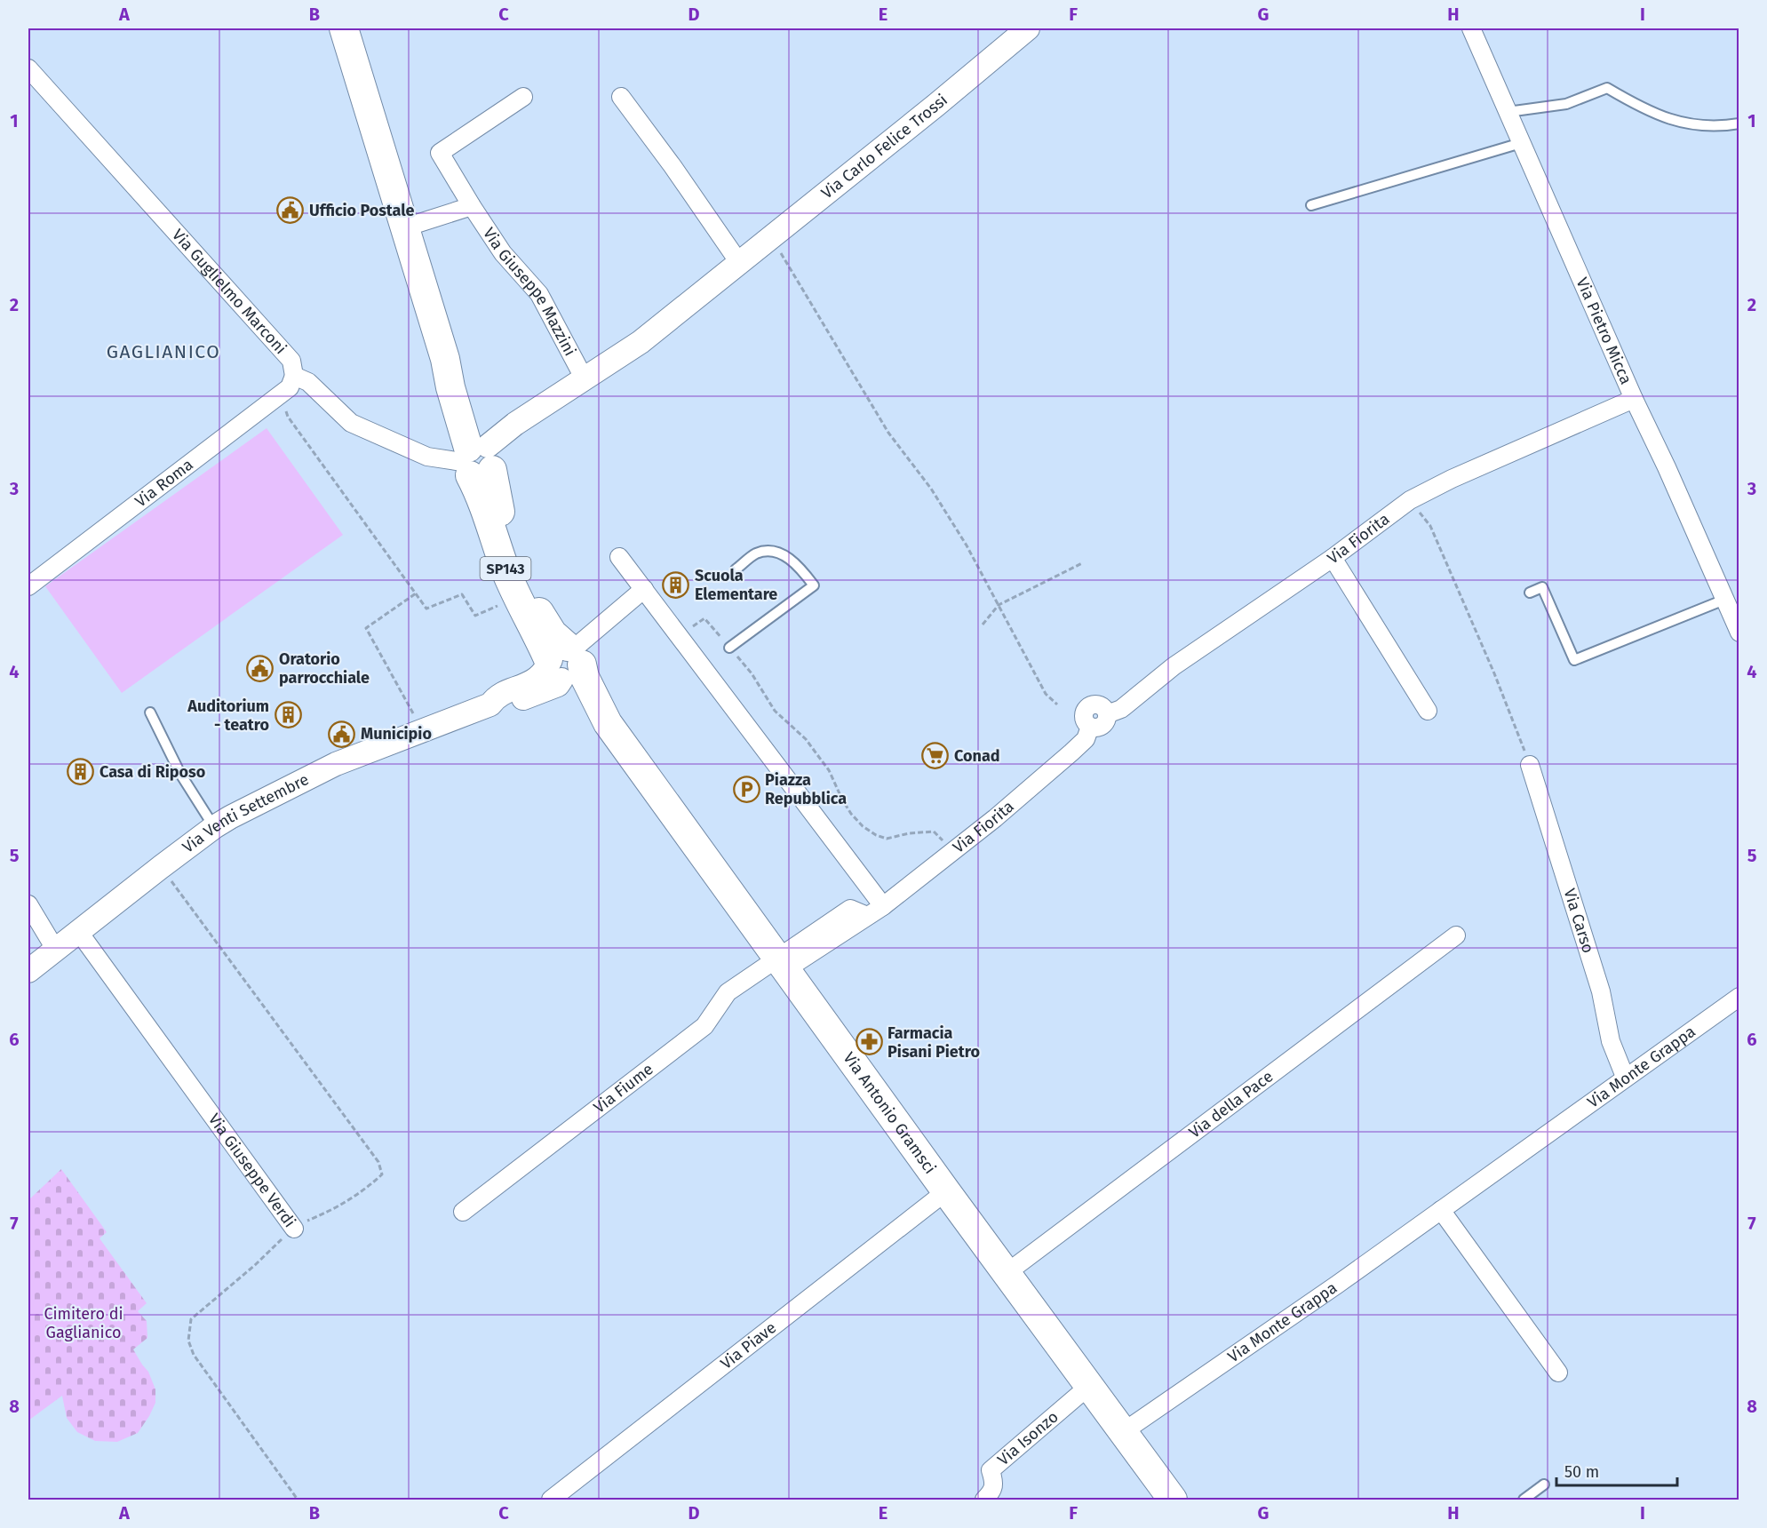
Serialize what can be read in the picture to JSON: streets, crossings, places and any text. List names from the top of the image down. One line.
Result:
{"streets":{"main road":["SP143","Via Antonio Gramsci"],"street":["Via Carlo Felice Trossi","Via Guglielmo Marconi","Via Giuseppe Mazzini","Via Pietro Micca","Via Roma","Via Fiorita","Via Venti Settembre","Via Carso","Via Monte Grappa","Via Fiume","Via della Pace","Via Giuseppe Verdi","Via Piave","Via Isonzo"]},"crossings":[["Via Carlo Felice Trossi","Via Giuseppe Mazzini"],["Via Carlo Felice Trossi","SP143"],["Via Carlo Felice Trossi","Via Antonio Gramsci"],["Via Guglielmo Marconi","Via Roma"],["Via Pietro Micca","Via Fiorita"],["Via Fiorita","Via Fiume"],["Via Fiorita","Via Antonio Gramsci"],["SP143","Via Antonio Gramsci"],["Via Venti Settembre","Via Antonio Gramsci"],["Via Venti Settembre","Via Giuseppe Verdi"],["Via Carso","Via Monte Grappa"],["Via Monte Grappa","Via Antonio Gramsci"],["Via Fiume","Via Antonio Gramsci"],["Via della Pace","Via Antonio Gramsci"],["Via Antonio Gramsci","Via Piave"],["Via Antonio Gramsci","Via Isonzo"]],"districts":["GAGLIANICO"],"parks":["Cimitero di Gaglianico"],"places":{"public building":["Ufficio Postale","Oratorio parrocchiale","Municipio"],"building":["Scuola Elementare","Auditorium - teatro","Casa di Riposo"],"supermarket":["Conad"],"parking":["Piazza Repubblica"],"pharmacy":["Farmacia Pisani Pietro"]},"scale_bar":"50 m","grid":{"columns":["A","B","C","D","E","F","G","H","I"],"rows":["1","2","3","4","5","6","7","8"]}}
